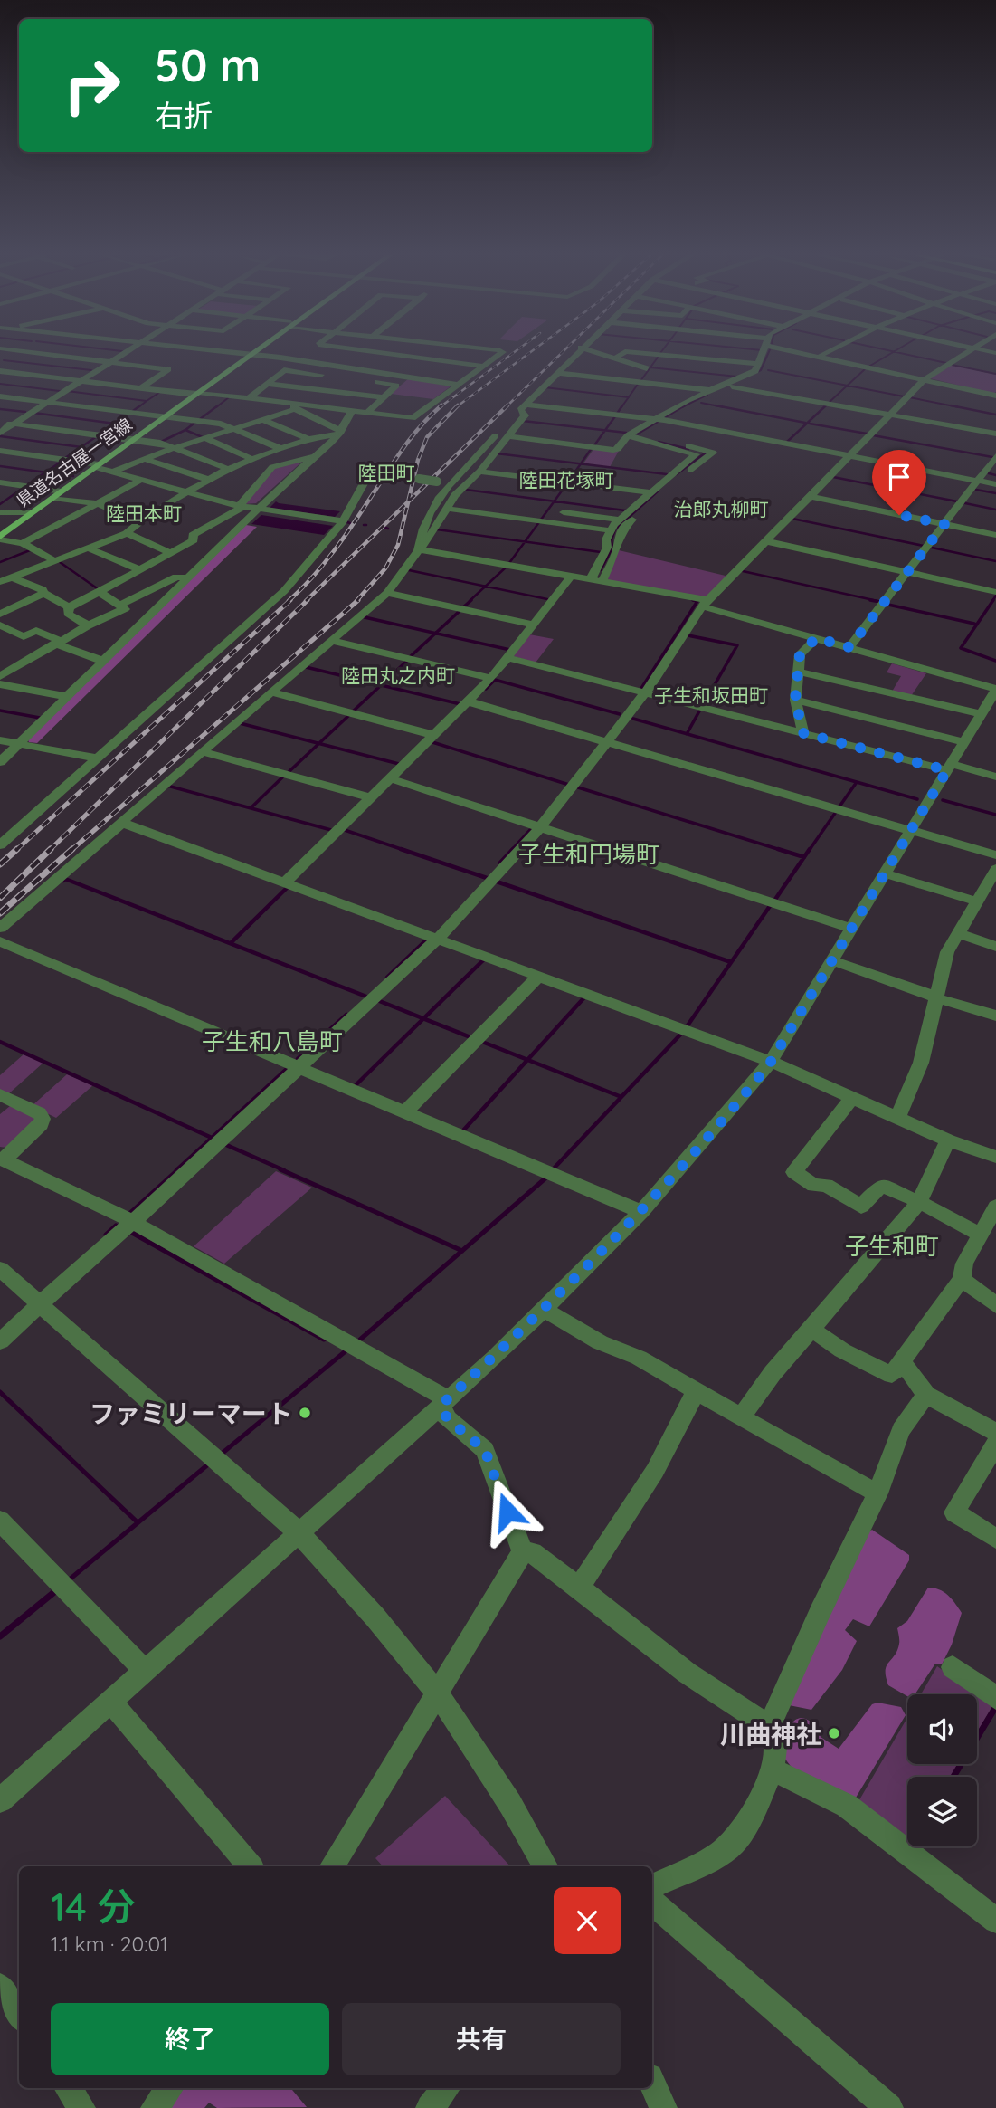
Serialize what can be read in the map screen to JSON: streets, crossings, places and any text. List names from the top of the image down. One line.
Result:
{"streets":{"main road":["県道名古屋一宮線"]},"districts":["陸田町","陸田花塚町","治郎丸柳町","陸田本町","陸田丸之内町","子生和坂田町","子生和円場町","子生和八島町","子生和町"],"places":["ファミリーマート","川曲神社"],"page":{"turn":["50 m","右折"],"heading":["14 分","1.1 km · 20:01"],"buttons":["終了","共有"]}}
